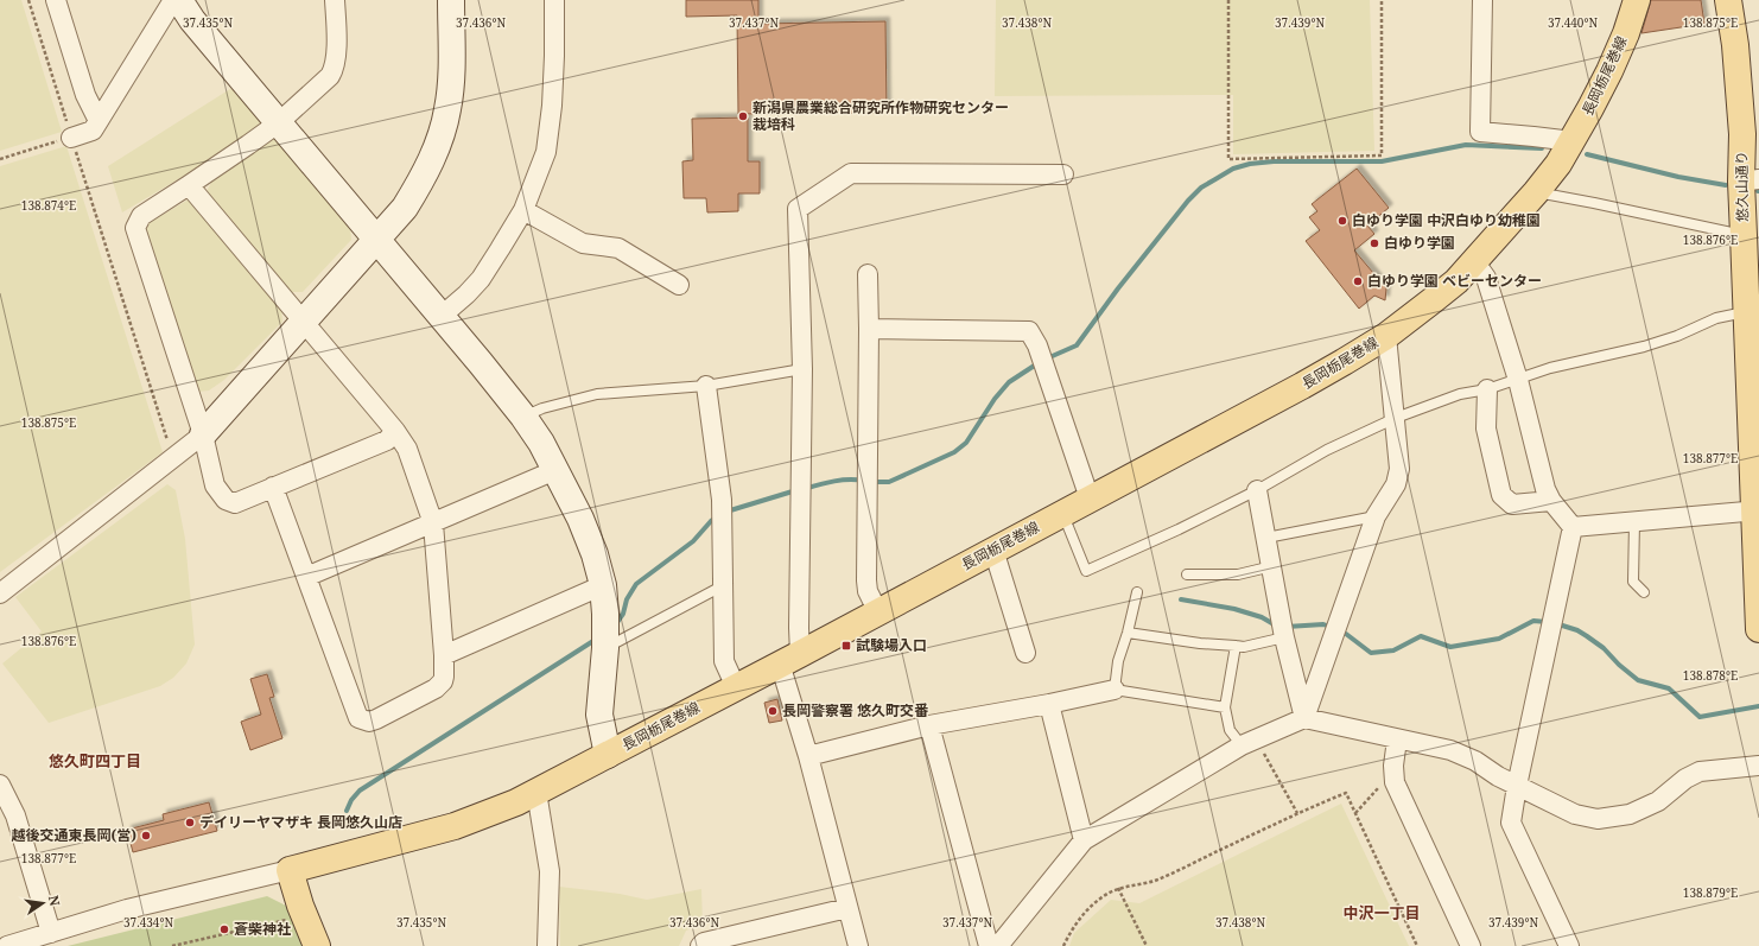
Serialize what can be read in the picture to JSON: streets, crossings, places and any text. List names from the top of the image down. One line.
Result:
{"streets":{"main road":["長岡栃尾巻線","悠久山通り"]},"districts":["悠久町四丁目","中沢一丁目"],"places":{"other":["新潟県農業総合研究所作物研究センター 栽培科","白ゆり学園 中沢白ゆり幼稚園","白ゆり学園","白ゆり学園 ベビーセンター","長岡警察署 悠久町交番","デイリーヤマザキ 長岡悠久山店","越後交通東長岡(営)","蒼柴神社"],"transit":["試験場入口"]},"north":"right","coordinates":["138.875°E","37.435°N","37.436°N","37.437°N","37.438°N","37.439°N","37.440°N","138.874°E","138.876°E","138.877°E","138.878°E","138.879°E","37.434°N"]}
